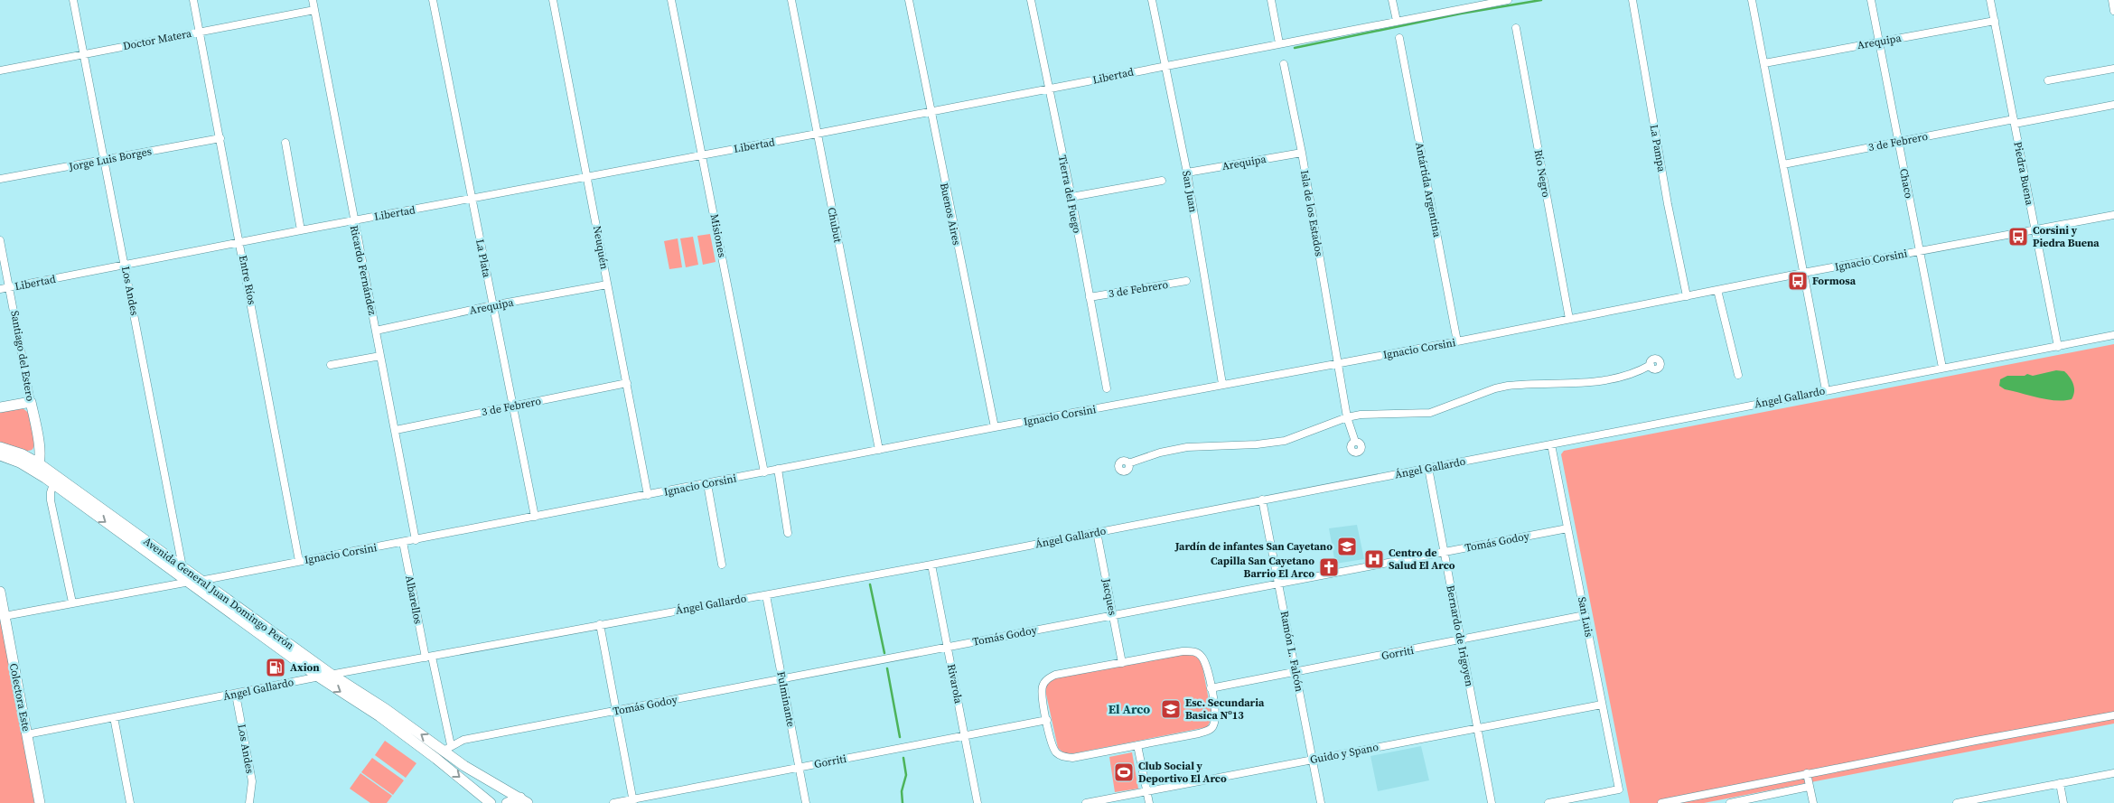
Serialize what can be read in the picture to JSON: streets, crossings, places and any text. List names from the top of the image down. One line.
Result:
{"streets":{"main road":["Santiago del Estero","Avenida General Juan Domingo Perón","Colectora Este"],"street":["Doctor Matera","Arequipa","Libertad","3 de Febrero","La Pampa","Jorge Luis Borges","Río Negro","Piedra Buena","Chaco","Antártida Argentina","San Juan","Tierra del Fuego","Isla de los Estados","Buenos Aires","Chubut","Misiones","Neuquén","La Plata","Ignacio Corsini","Ricardo Fernández","Entre Ríos","Los Andes","Ángel Gallardo","Tomás Godoy","Jacques","Albarellos","San Luis","Bernardo de Irigoyen","Ramón L. Falcón","Gorriti","Rivarola","Fulminante","Guido y Spano"]},"crossings":[["Doctor Matera","Ricardo Fernández"],["Doctor Matera","Entre Ríos"],["Doctor Matera","Los Andes"],["Arequipa","Piedra Buena"],["Arequipa","Chaco"],["Arequipa","San Juan"],["Arequipa","Isla de los Estados"],["Arequipa","Neuquén"],["Arequipa","La Plata"],["Arequipa","Ricardo Fernández"],["Libertad","San Juan"],["Libertad","Tierra del Fuego"],["Libertad","Buenos Aires"],["Libertad","Chubut"],["Libertad","Misiones"],["Libertad","Neuquén"],["Libertad","La Plata"],["Libertad","Ricardo Fernández"],["Libertad","Entre Ríos"],["Libertad","Los Andes"],["Libertad","Santiago del Estero"],["3 de Febrero","Piedra Buena"],["3 de Febrero","Chaco"],["3 de Febrero","Tierra del Fuego"],["3 de Febrero","Neuquén"],["3 de Febrero","La Plata"],["3 de Febrero","Ricardo Fernández"],["La Pampa","Ignacio Corsini"],["Jorge Luis Borges","Entre Ríos"],["Jorge Luis Borges","Los Andes"],["Río Negro","Ignacio Corsini"],["Piedra Buena","Ignacio Corsini"],["Piedra Buena","Ángel Gallardo"],["Chaco","Ignacio Corsini"],["Chaco","Ángel Gallardo"],["Antártida Argentina","Ignacio Corsini"],["San Juan","Ignacio Corsini"],["Isla de los Estados","Ignacio Corsini"],["Buenos Aires","Ignacio Corsini"],["Chubut","Ignacio Corsini"],["Misiones","Ignacio Corsini"],["Neuquén","Ignacio Corsini"],["La Plata","Ignacio Corsini"],["Ignacio Corsini","Ricardo Fernández"],["Ignacio Corsini","Entre Ríos"],["Ignacio Corsini","Los Andes"],["Ignacio Corsini","Avenida General Juan Domingo Perón"],["Ignacio Corsini","Albarellos"],["Ignacio Corsini","Colectora Este"],["Los Andes","Ángel Gallardo"],["Los Andes","Avenida General Juan Domingo Perón"],["Santiago del Estero","Avenida General Juan Domingo Perón"],["Ángel Gallardo","Avenida General Juan Domingo Perón"],["Ángel Gallardo","Jacques"],["Ángel Gallardo","Albarellos"],["Ángel Gallardo","San Luis"],["Ángel Gallardo","Bernardo de Irigoyen"],["Ángel Gallardo","Ramón L. Falcón"],["Ángel Gallardo","Rivarola"],["Ángel Gallardo","Colectora Este"],["Ángel Gallardo","Fulminante"],["Tomás Godoy","Avenida General Juan Domingo Perón"],["Tomás Godoy","Jacques"],["Tomás Godoy","Albarellos"],["Tomás Godoy","San Luis"],["Tomás Godoy","Bernardo de Irigoyen"],["Tomás Godoy","Ramón L. Falcón"],["Tomás Godoy","Rivarola"],["Tomás Godoy","Fulminante"],["Avenida General Juan Domingo Perón","Albarellos"],["San Luis","Gorriti"],["San Luis","Guido y Spano"],["Bernardo de Irigoyen","Gorriti"],["Bernardo de Irigoyen","Guido y Spano"],["Ramón L. Falcón","Gorriti"],["Ramón L. Falcón","Guido y Spano"],["Gorriti","Rivarola"],["Gorriti","Fulminante"]],"districts":["El Arco"],"places":{"bus stop":["Corsini y Piedra Buena","Formosa"],"school or university":["Jardín de infantes San Cayetano","Esc. Secundaria Basica Nº13"],"hospital":["Centro de Salud El Arco"],"church":["Capilla San Cayetano Barrio El Arco"],"fuel station":["Axion"],"sports":["Club Social y Deportivo El Arco"]}}
